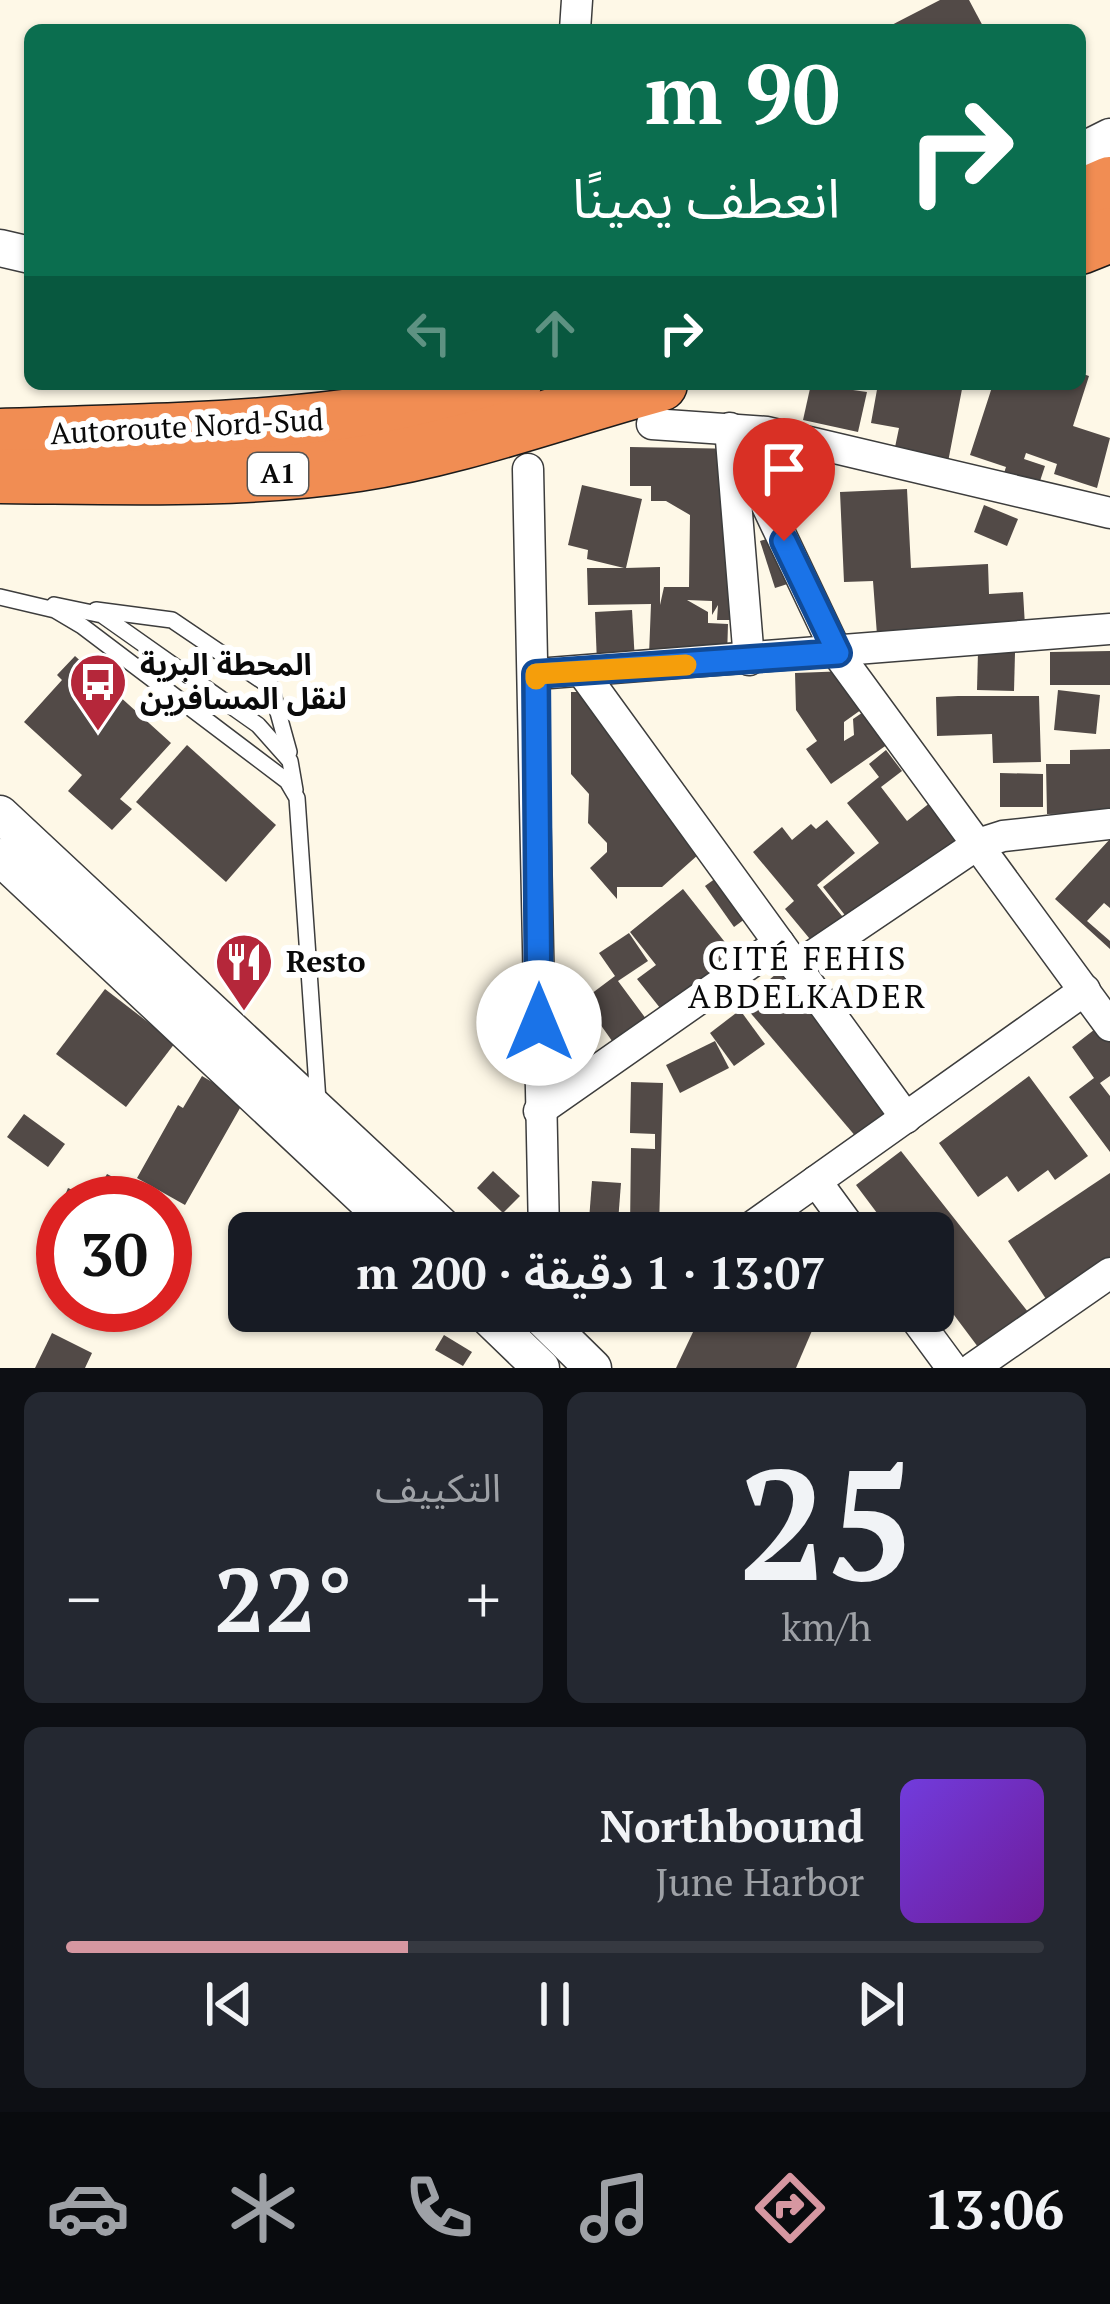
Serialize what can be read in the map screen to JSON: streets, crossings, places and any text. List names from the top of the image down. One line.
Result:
{"streets":{"highway":["Autoroute Nord-Sud","A1"]},"districts":["CITÉ FEHIS ABDELKADER"],"places":{"bus stop":["المحطة البرية لنقل المسافرين"],"restaurant":["Resto"]},"page":{"turn":["90 m","انعطف يمينًا"],"limit":"30","trip":"13:07 · 1 دقيقة · 200 m","tile":[["25","km/h"],"التكييف"],"heat":["−","22°","+"],"song":["Northbound","June Harbor"],"tabs":"13:06"}}
